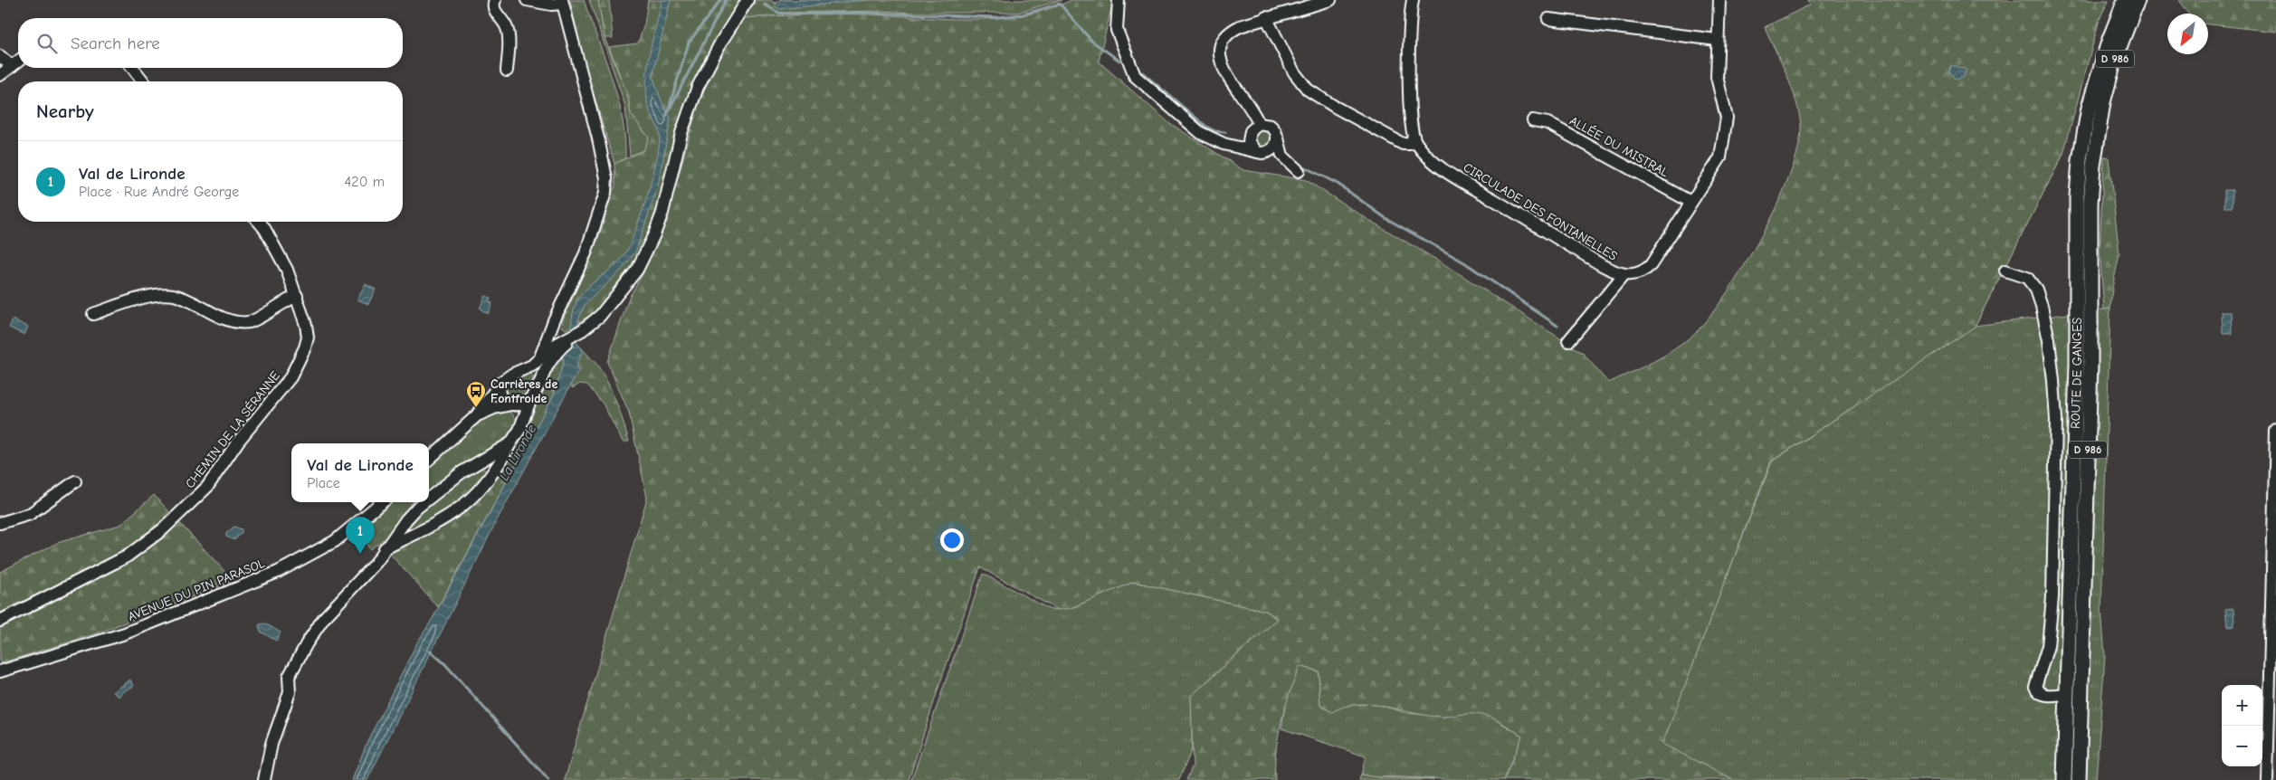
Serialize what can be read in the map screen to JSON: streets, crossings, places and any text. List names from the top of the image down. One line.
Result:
{"streets":{"main road":["D 986","ROUTE DE GANGES"],"street":["ALLÉE DU MISTRAL","CIRCULADE DES FONTANELLES","CHEMIN DE LA SÉRANNE","AVENUE DU PIN PARASOL"]},"crossings":[["ALLÉE DU MISTRAL","CIRCULADE DES FONTANELLES"]],"water":["La Lironde"],"places":{"bus stop":["Carrières de Fontfroide"]},"north":"bottom left","page":{"search":"Search here","heading":"Nearby","list":[{"mark":"1","name":"Val de Lironde","note":"Place · Rue André George","value":"420 m"}],"popup":["Val de Lironde","Place"],"pins":"1","map_buttons":["+","−"]}}
